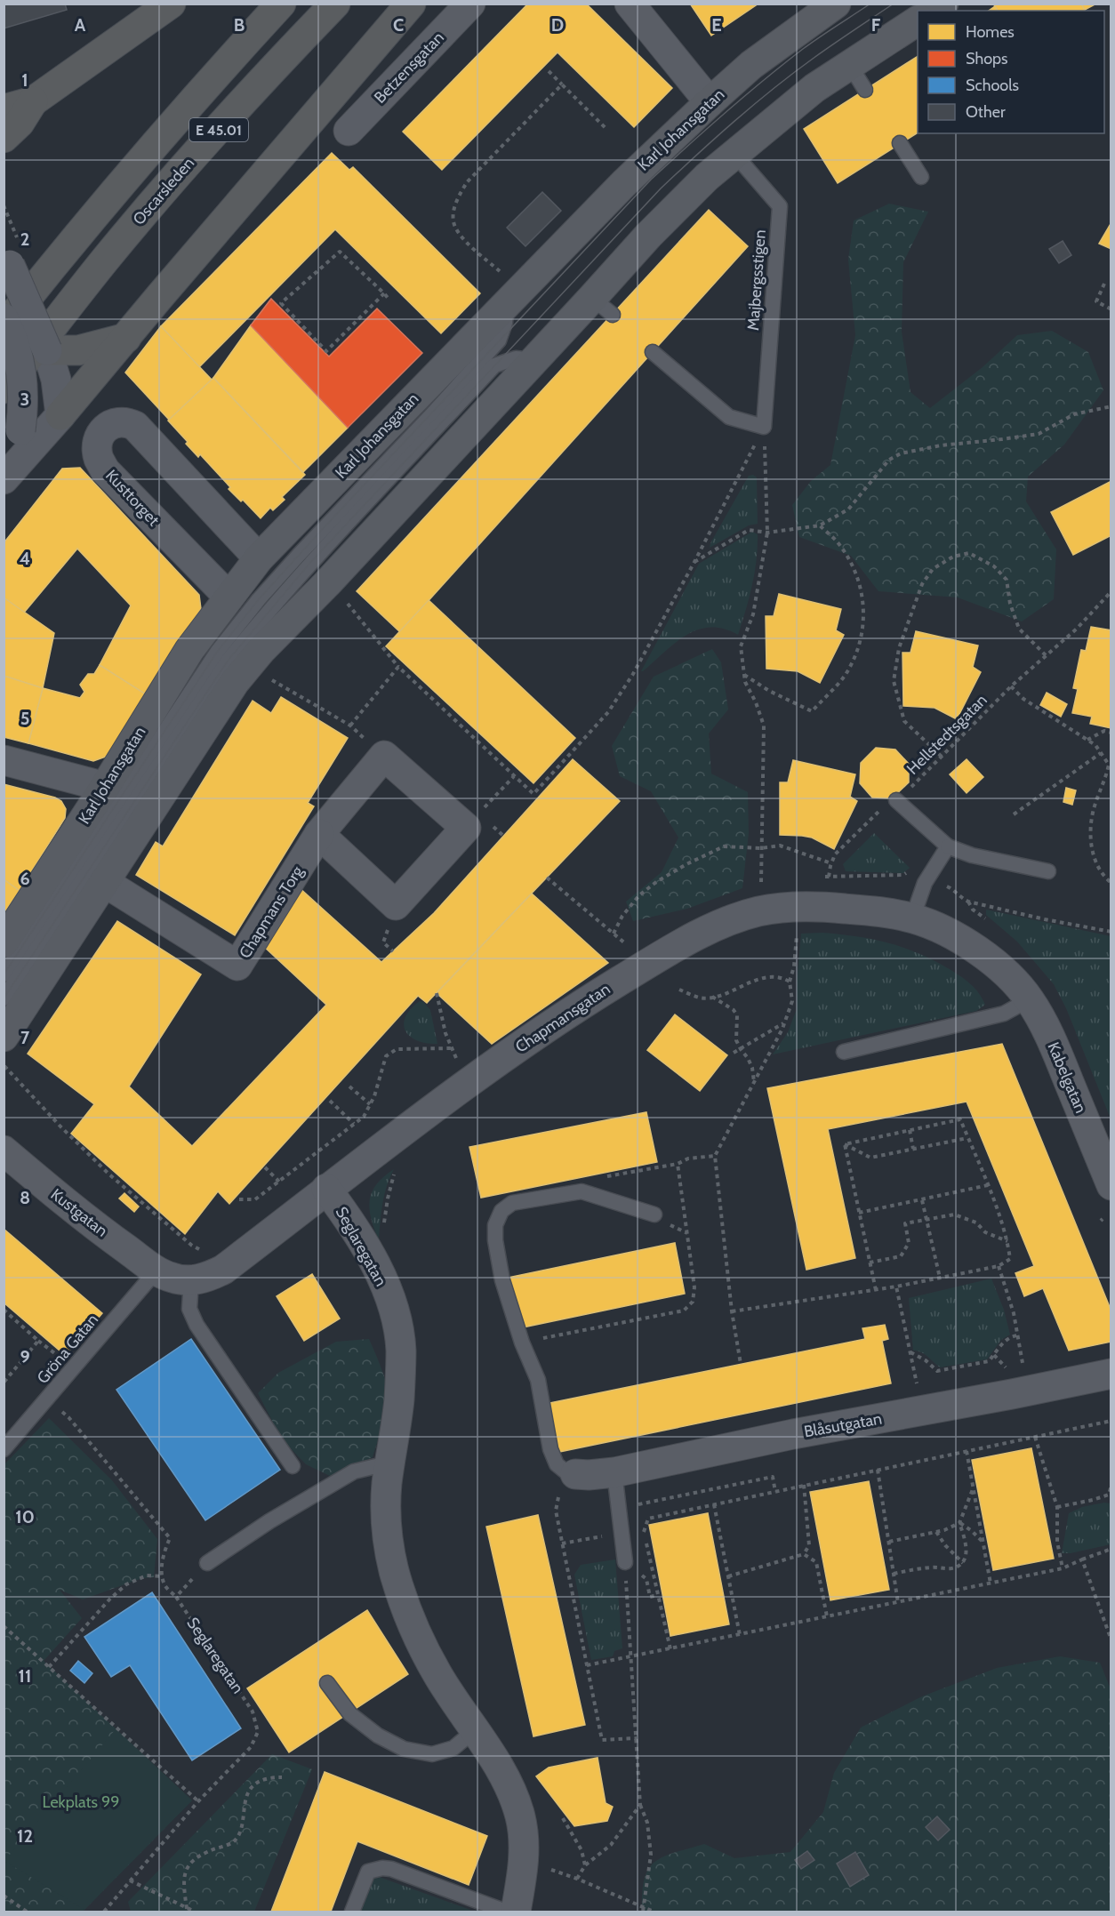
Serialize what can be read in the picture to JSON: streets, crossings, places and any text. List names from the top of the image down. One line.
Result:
{"streets":{"highway":["E 45.01","Oscarsleden"],"street":["Betzensgatan","Karl Johansgatan","Kusttorget","Chapmans Torg","Chapmansgatan","Kabelgatan","Kustgatan","Seglaregatan","Blåsutgatan"],"lane":["Majbergsstigen","Gröna Gatan"],"path":["Hellstedtsgatan"]},"crossings":[["Karl Johansgatan","Kusttorget"],["Hellstedtsgatan","Chapmansgatan"],["Chapmansgatan","Kabelgatan"],["Chapmansgatan","Kustgatan"],["Chapmansgatan","Seglaregatan"],["Chapmansgatan","Gröna Gatan"],["Kustgatan","Gröna Gatan"]],"parks":["Lekplats 99"],"legend":["Homes","Shops","Schools","Other"],"grid":{"columns":["A","B","C","D","E","F"],"rows":["1","2","3","4","5","6","7","8","9","10","11","12"]}}
